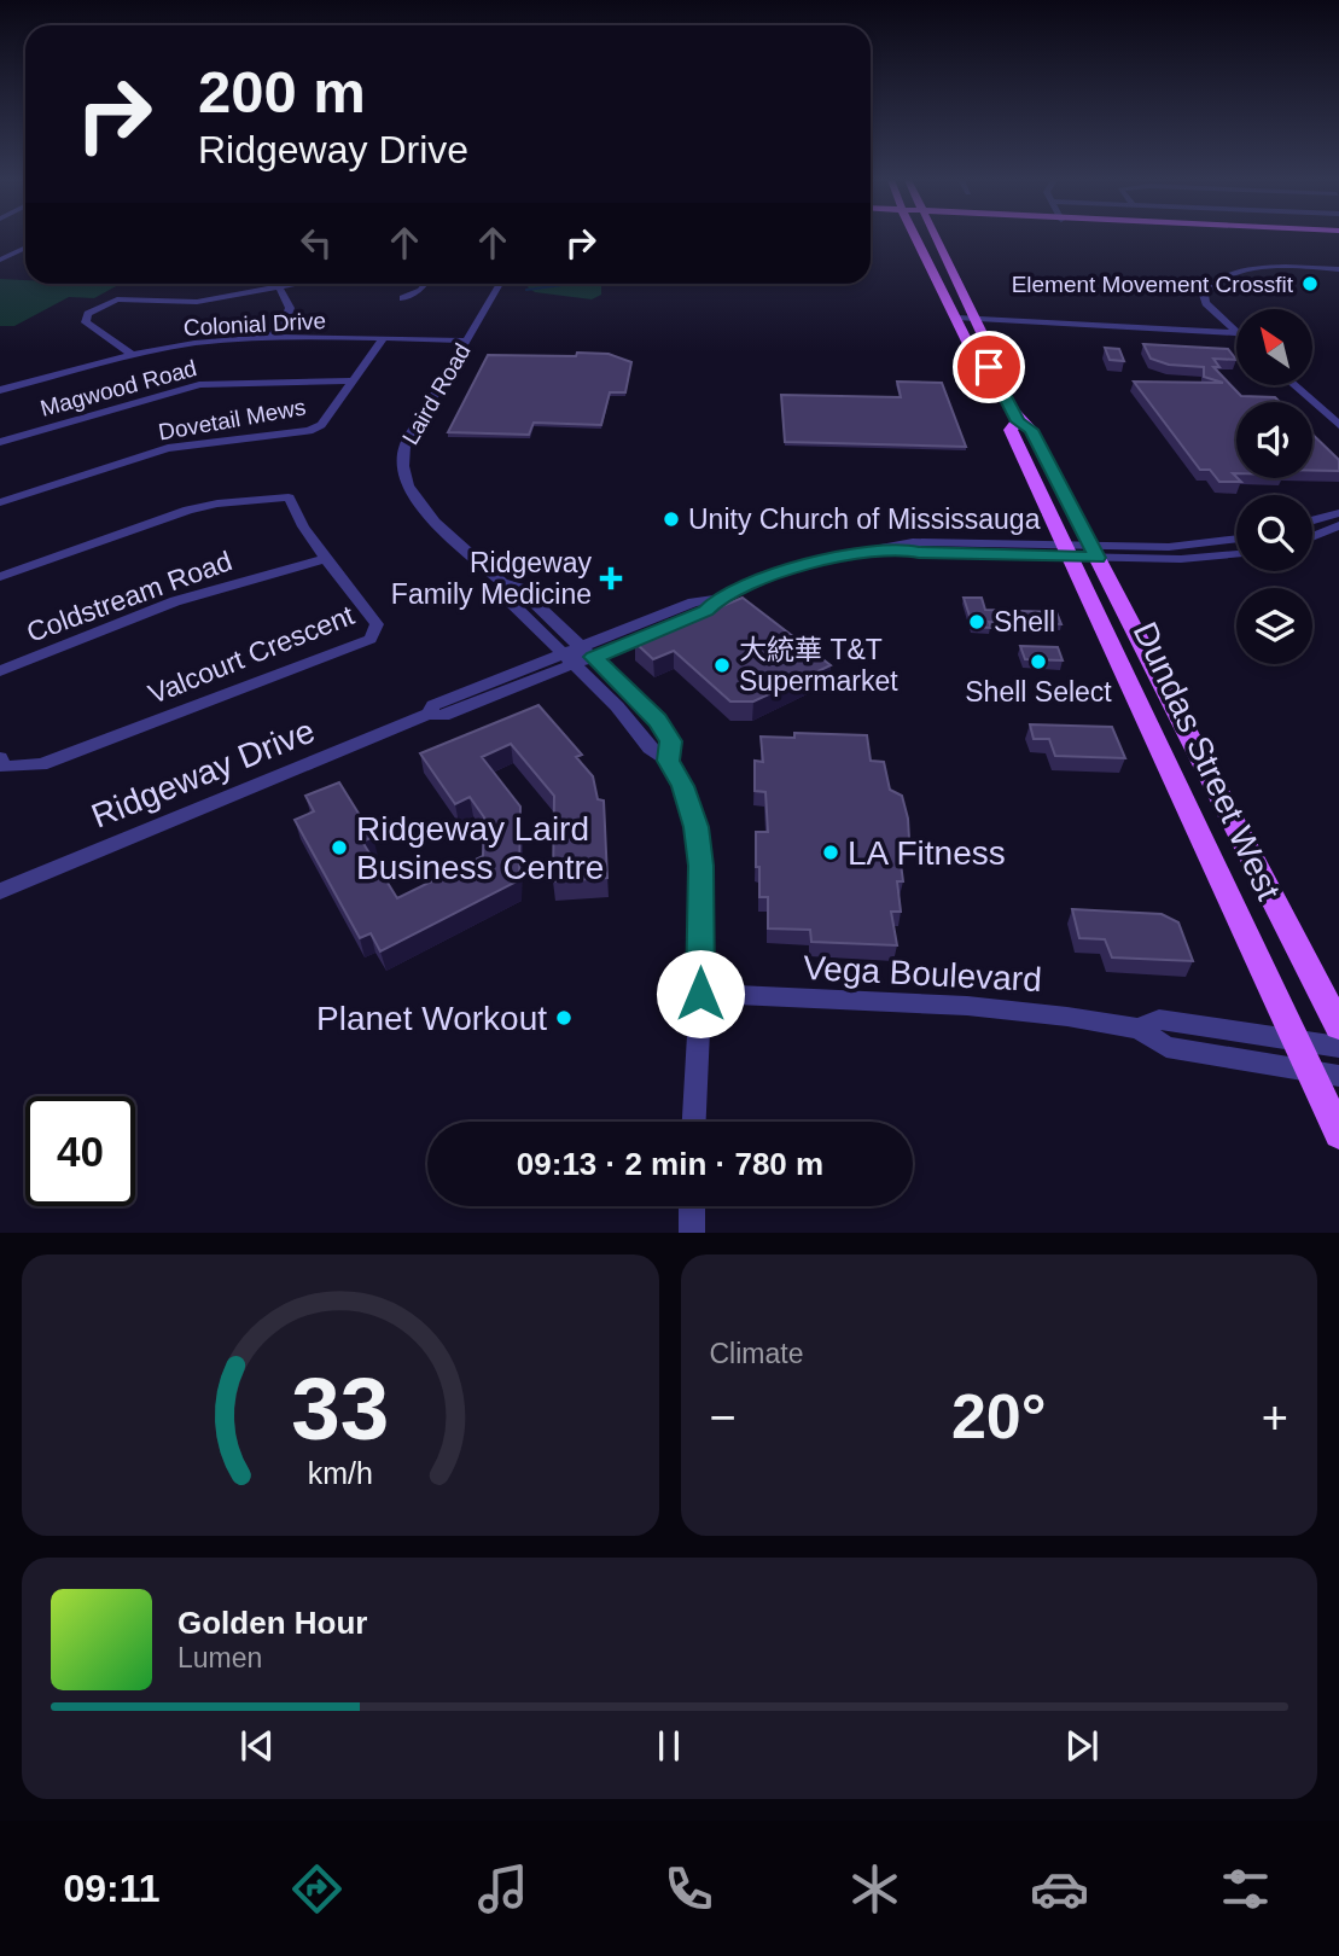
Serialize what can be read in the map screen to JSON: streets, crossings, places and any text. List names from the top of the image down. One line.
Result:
{"streets":{"main road":["Dundas Street West"],"street":["Colonial Drive","Magwood Road","Laird Road","Dovetail Mews","Coldstream Road","Valcourt Crescent","Ridgeway Drive","Vega Boulevard"]},"crossings":[["Colonial Drive","Laird Road"],["Colonial Drive","Dovetail Mews"],["Magwood Road","Dovetail Mews"],["Laird Road","Ridgeway Drive"],["Laird Road","Vega Boulevard"],["Coldstream Road","Valcourt Crescent"],["Dundas Street West","Ridgeway Drive"],["Dundas Street West","Vega Boulevard"]],"places":{"other":["Element Movement Crossfit","Unity Church of Mississauga","Shell","Shell Select","大統華 T&T Supermarket","Ridgeway Laird Business Centre","LA Fitness","Planet Workout"],"health":["Ridgeway Family Medicine"]},"north":"top left","page":{"turn":["200 m","Ridgeway Drive"],"limit":"40","trip":"09:13 · 2 min · 780 m","tile":"Climate","heat":["−","20°","+"],"song":["Golden Hour","Lumen"],"tabs":"09:11","gauge":["33","km/h"]}}
